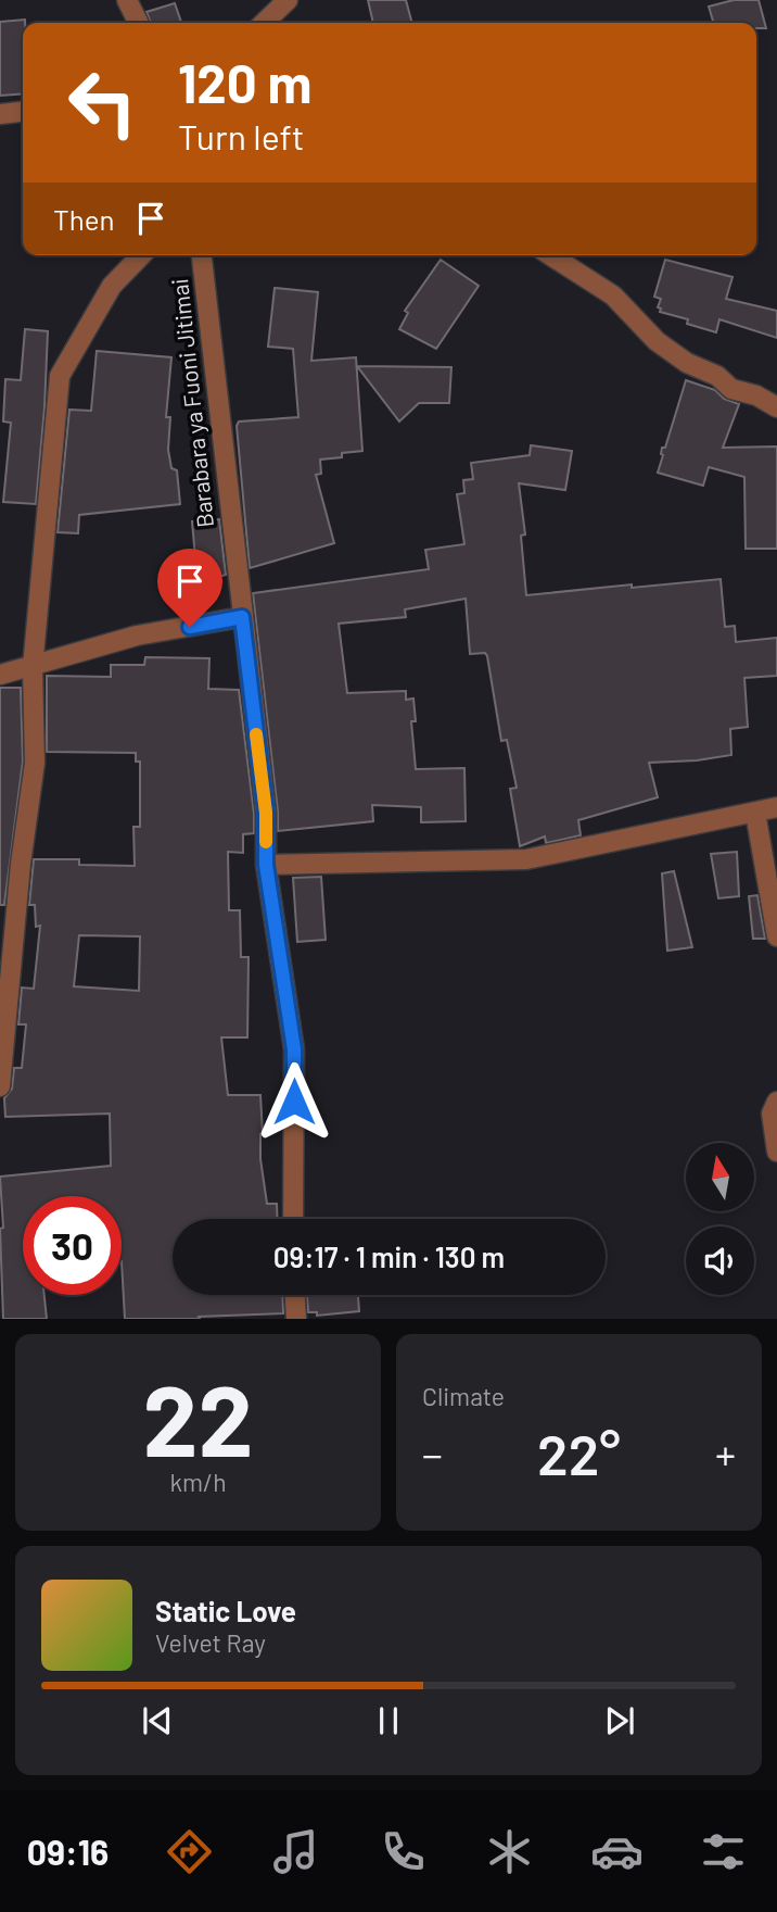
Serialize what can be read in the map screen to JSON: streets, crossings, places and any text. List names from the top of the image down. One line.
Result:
{"streets":{"street":["Barabara ya Fuoni Jitimai"]},"north":"top","page":{"turn":["120 m","Turn left"],"then":"Then","limit":"30","trip":"09:17 · 1 min · 130 m","tile":[["22","km/h"],"Climate"],"heat":["−","22°","+"],"song":["Static Love","Velvet Ray"],"tabs":"09:16"}}
